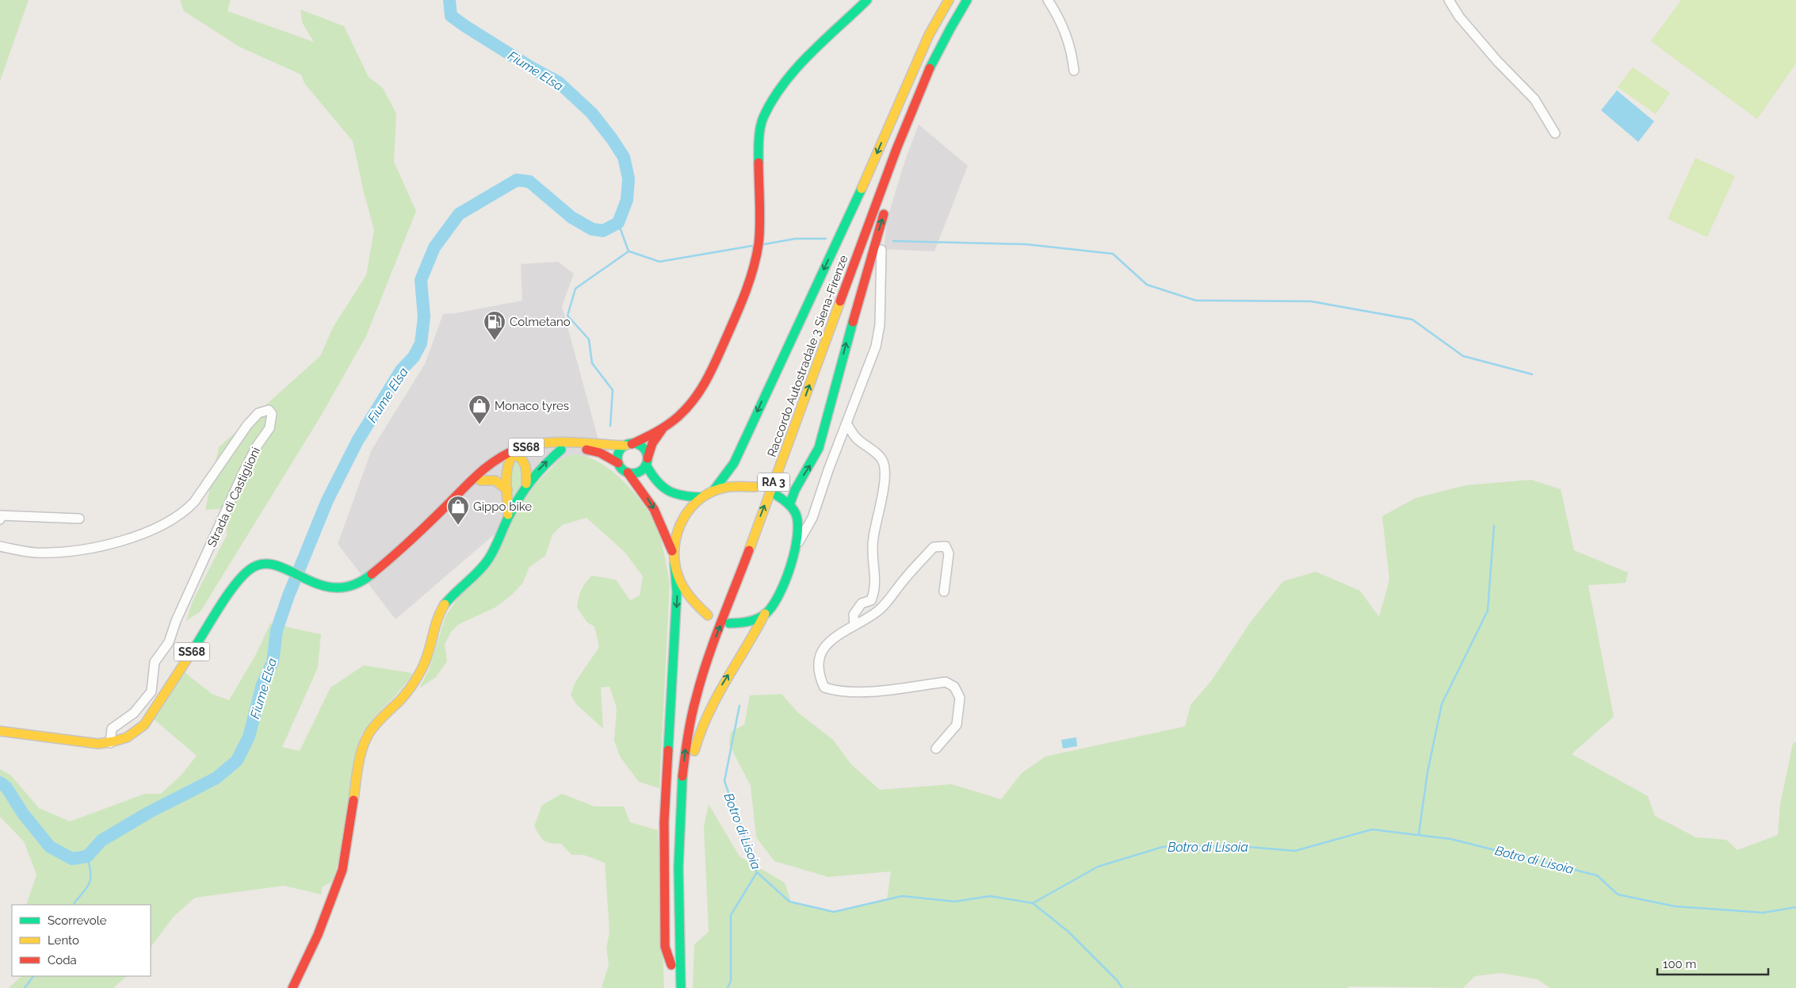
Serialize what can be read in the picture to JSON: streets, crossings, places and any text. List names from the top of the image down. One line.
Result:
{"streets":{"main road":["Raccordo Autostradale 3 Siena-Firenze","SS68","RA 3"],"street":["Strada di Castiglioni"]},"crossings":[["SS68","Strada di Castiglioni"]],"water":["Fiume Elsa","Botro di Lisoia"],"places":{"fuel station":["Colmetano"],"shop":["Monaco tyres","Gippo bike"]},"legend":["Scorrevole","Lento","Coda"],"scale_bar":"100 m"}
